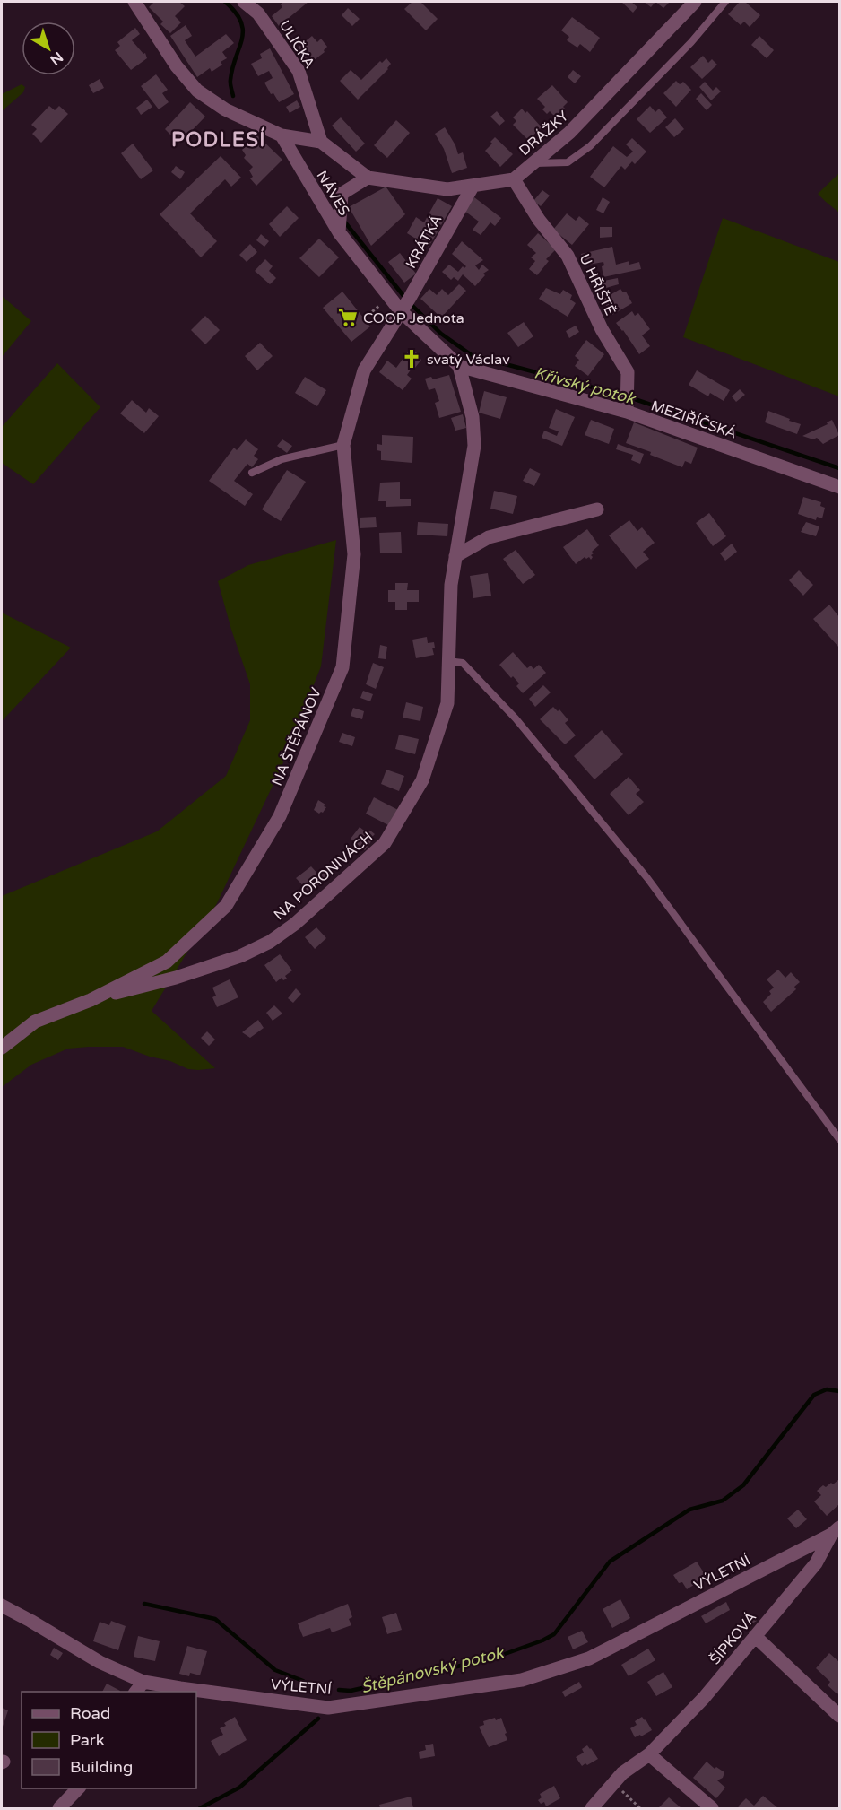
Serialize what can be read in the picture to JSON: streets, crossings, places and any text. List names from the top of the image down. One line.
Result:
{"streets":{"street":["ULIČKA","DRÁŽKY","NÁVES","KRÁTKÁ","U HŘIŠTĚ","MEZIŘÍČSKÁ","NA ŠTĚPÁNOV","NA PORONIVÁCH","VÝLETNÍ","ŠÍPKOVÁ"]},"crossings":[["ULIČKA","NÁVES"],["DRÁŽKY","NÁVES"],["DRÁŽKY","KRÁTKÁ"],["DRÁŽKY","U HŘIŠTĚ"],["NÁVES","MEZIŘÍČSKÁ"],["KRÁTKÁ","MEZIŘÍČSKÁ"],["KRÁTKÁ","NA ŠTĚPÁNOV"],["U HŘIŠTĚ","MEZIŘÍČSKÁ"],["MEZIŘÍČSKÁ","NA ŠTĚPÁNOV"],["MEZIŘÍČSKÁ","NA PORONIVÁCH"],["NA ŠTĚPÁNOV","NA PORONIVÁCH"],["VÝLETNÍ","ŠÍPKOVÁ"]],"districts":["PODLESÍ"],"water":["Křivský potok","Štěpánovský potok"],"places":{"supermarket":["COOP Jednota"],"church":["svatý Václav"]},"legend":["Road","Park","Building"],"north":"bottom right"}
